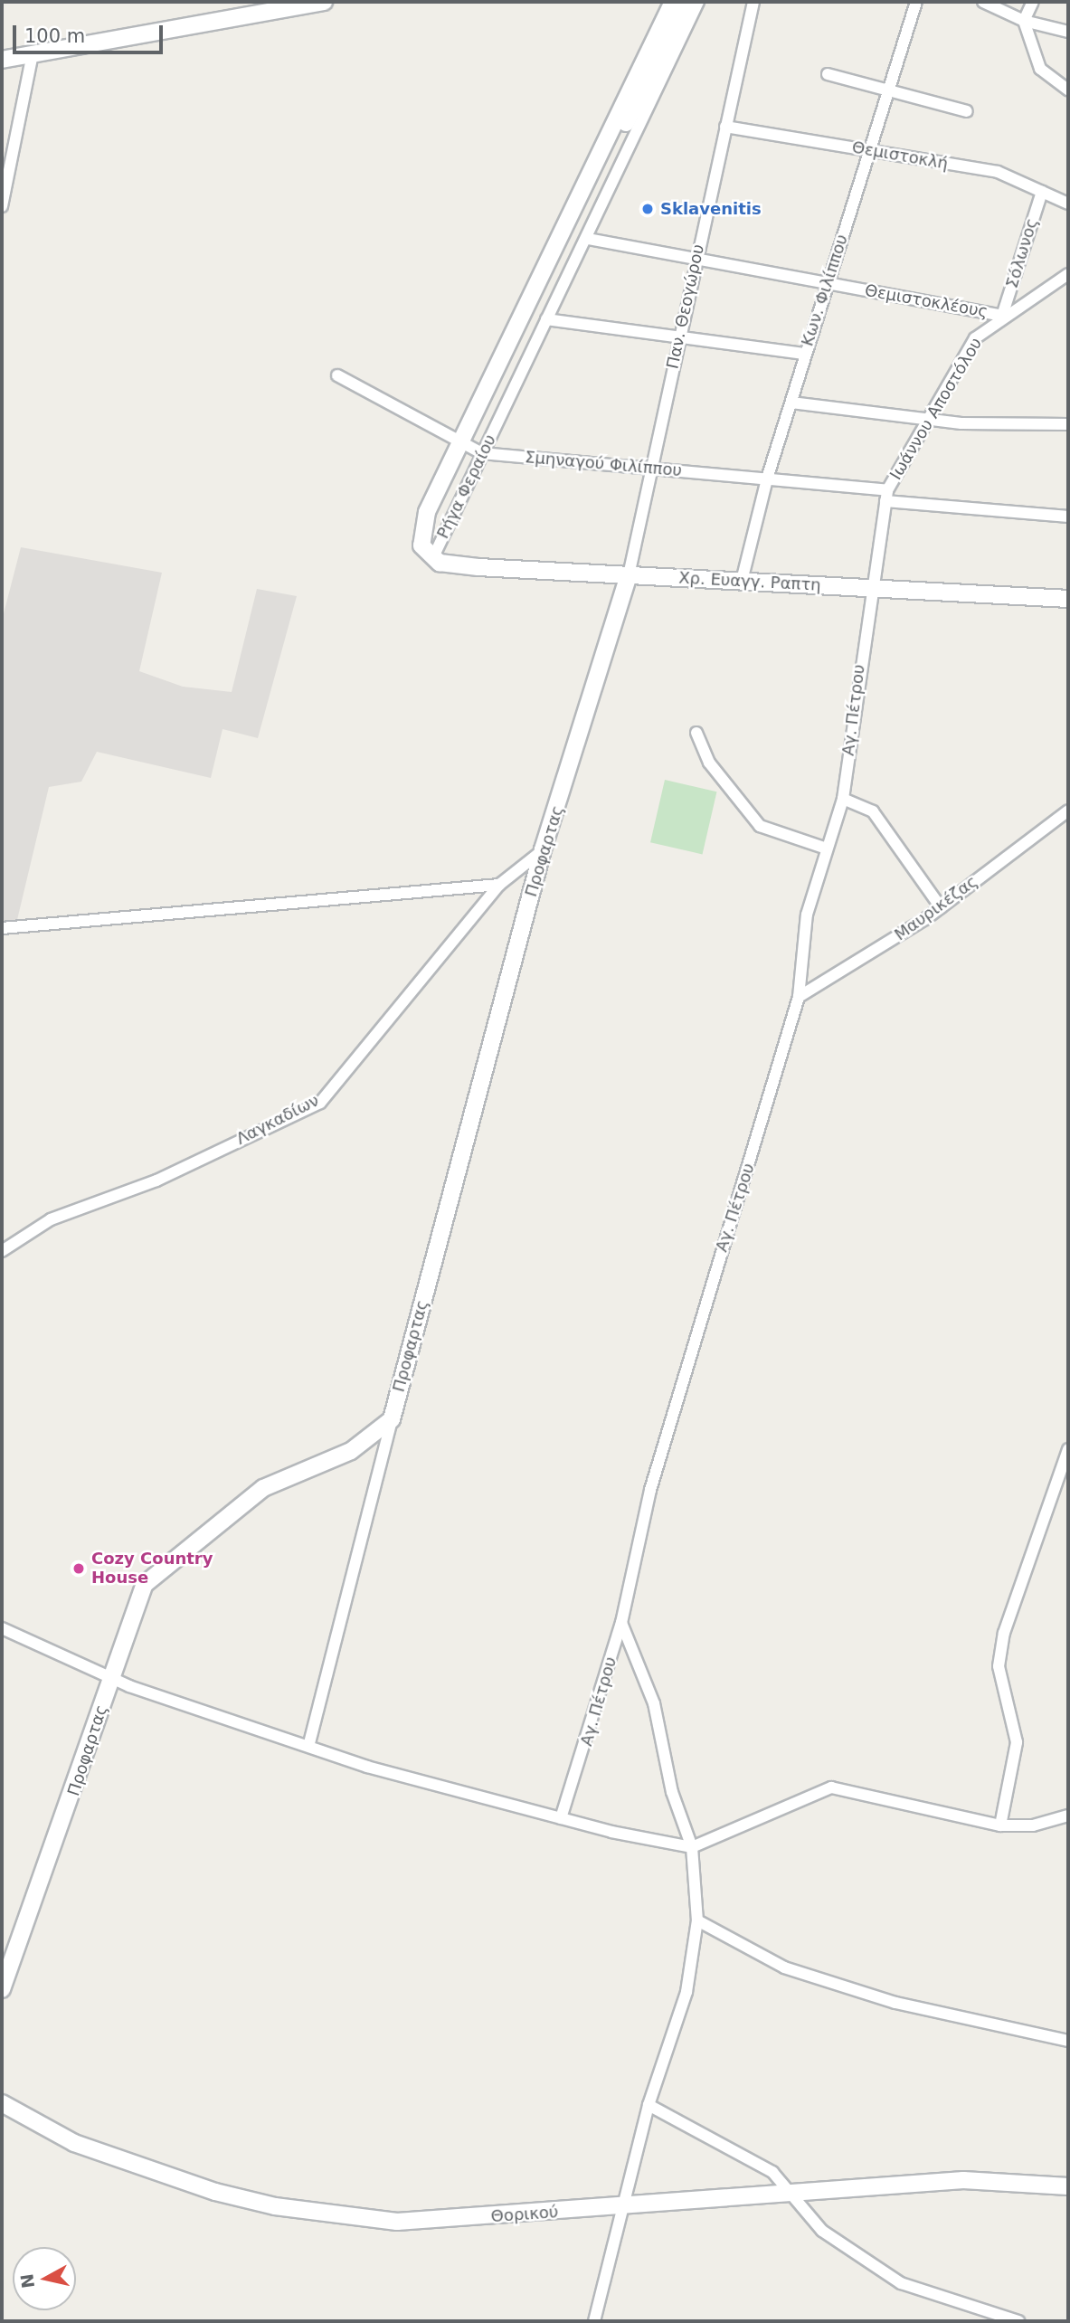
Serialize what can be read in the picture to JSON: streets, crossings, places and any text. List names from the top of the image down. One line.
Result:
{"streets":{"street":["Θεμιστοκλή","Σόλωνος","Κων. Φιλίππου","Θεμιστοκλέους","Παν. Θεογώρου","Ιωάννου Αποστόλου","Σμηναγού Φιλίππου","Ρήγα Φεραίου","Χρ. Ευαγγ. Ραπτη","Αγ. Πέτρου","Προφαρτας","Μαυρικέζας","Λαγκαδίων","Θορικού"]},"crossings":[["Θεμιστοκλή","Σόλωνος"],["Θεμιστοκλή","Κων. Φιλίππου"],["Θεμιστοκλή","Παν. Θεογώρου"],["Σόλωνος","Θεμιστοκλέους"],["Σόλωνος","Ιωάννου Αποστόλου"],["Κων. Φιλίππου","Θεμιστοκλέους"],["Κων. Φιλίππου","Σμηναγού Φιλίππου"],["Κων. Φιλίππου","Χρ. Ευαγγ. Ραπτη"],["Θεμιστοκλέους","Παν. Θεογώρου"],["Θεμιστοκλέους","Ιωάννου Αποστόλου"],["Θεμιστοκλέους","Ρήγα Φεραίου"],["Παν. Θεογώρου","Σμηναγού Φιλίππου"],["Παν. Θεογώρου","Χρ. Ευαγγ. Ραπτη"],["Παν. Θεογώρου","Προφαρτας"],["Ιωάννου Αποστόλου","Σμηναγού Φιλίππου"],["Ιωάννου Αποστόλου","Χρ. Ευαγγ. Ραπτη"],["Ιωάννου Αποστόλου","Αγ. Πέτρου"],["Σμηναγού Φιλίππου","Ρήγα Φεραίου"],["Ρήγα Φεραίου","Χρ. Ευαγγ. Ραπτη"],["Χρ. Ευαγγ. Ραπτη","Αγ. Πέτρου"],["Χρ. Ευαγγ. Ραπτη","Προφαρτας"],["Αγ. Πέτρου","Μαυρικέζας"],["Προφαρτας","Λαγκαδίων"]],"places":["Sklavenitis","Cozy Country House"],"scale_bar":"100 m","north":"left"}
